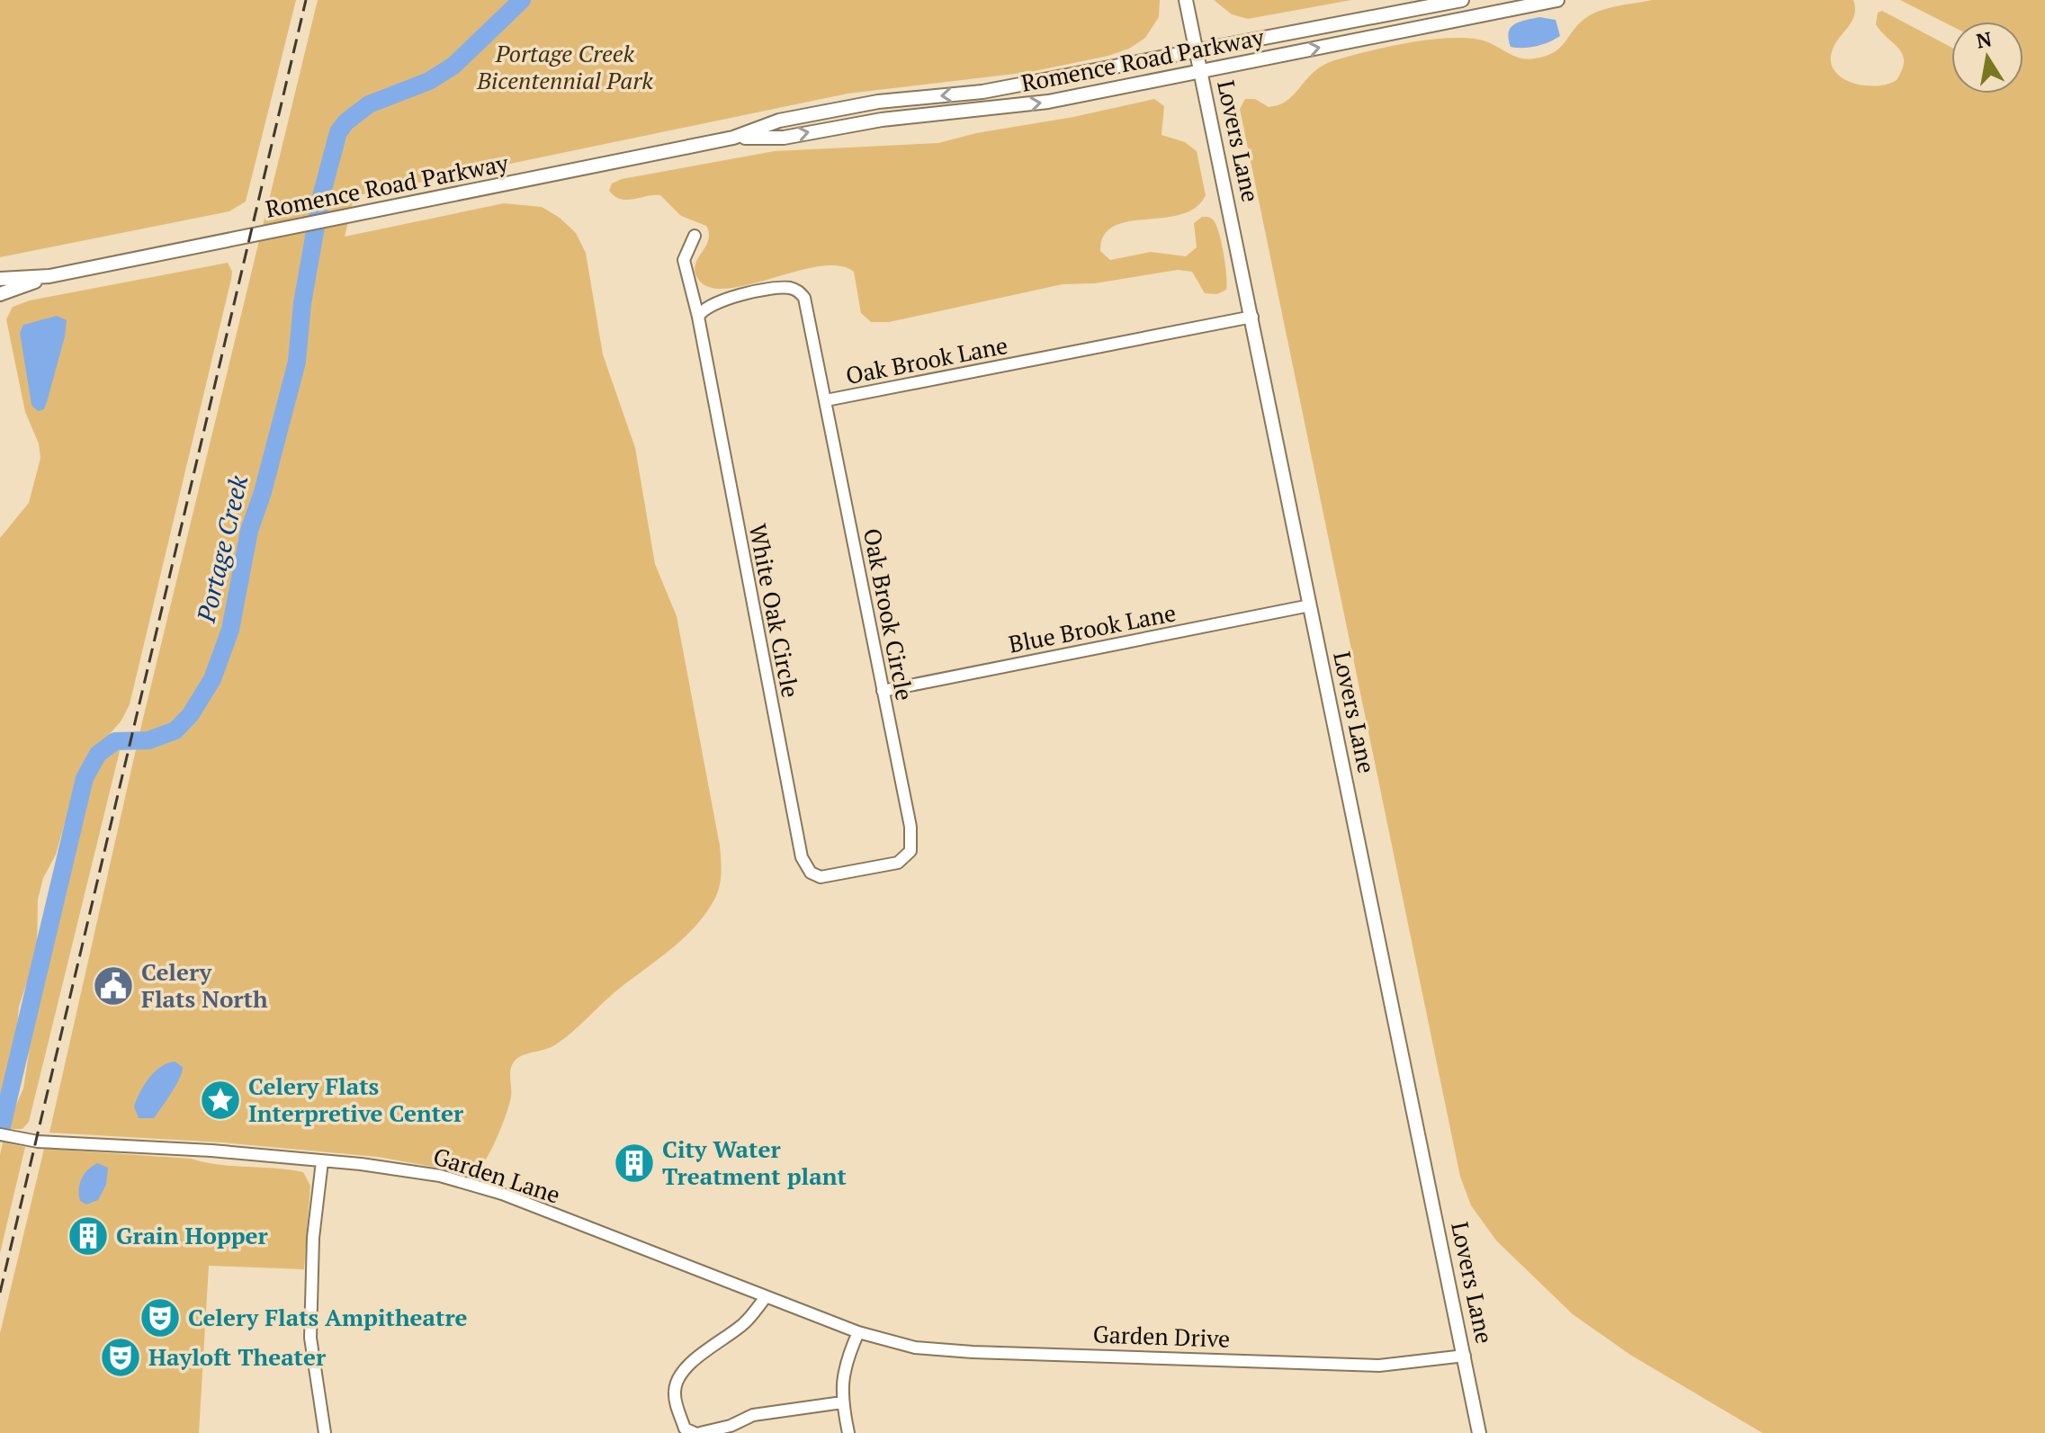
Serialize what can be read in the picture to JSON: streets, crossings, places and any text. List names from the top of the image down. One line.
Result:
{"streets":{"street":["Romence Road Parkway","Lovers Lane","Oak Brook Lane","White Oak Circle","Oak Brook Circle","Blue Brook Lane","Garden Lane","Garden Drive"]},"crossings":[["Romence Road Parkway","Lovers Lane"],["Lovers Lane","Oak Brook Lane"],["Lovers Lane","Blue Brook Lane"],["Lovers Lane","Garden Drive"],["Oak Brook Lane","White Oak Circle"],["Oak Brook Lane","Oak Brook Circle"],["White Oak Circle","Oak Brook Circle"],["Oak Brook Circle","Blue Brook Lane"],["Garden Lane","Garden Drive"]],"water":["Portage Creek"],"parks":["Portage Creek Bicentennial Park"],"places":{"public building":["Celery Flats North"],"place":["Celery Flats Interpretive Center"],"building":["City Water Treatment plant","Grain Hopper"],"theatre":["Celery Flats Ampitheatre","Hayloft Theater"]},"north":"top"}
